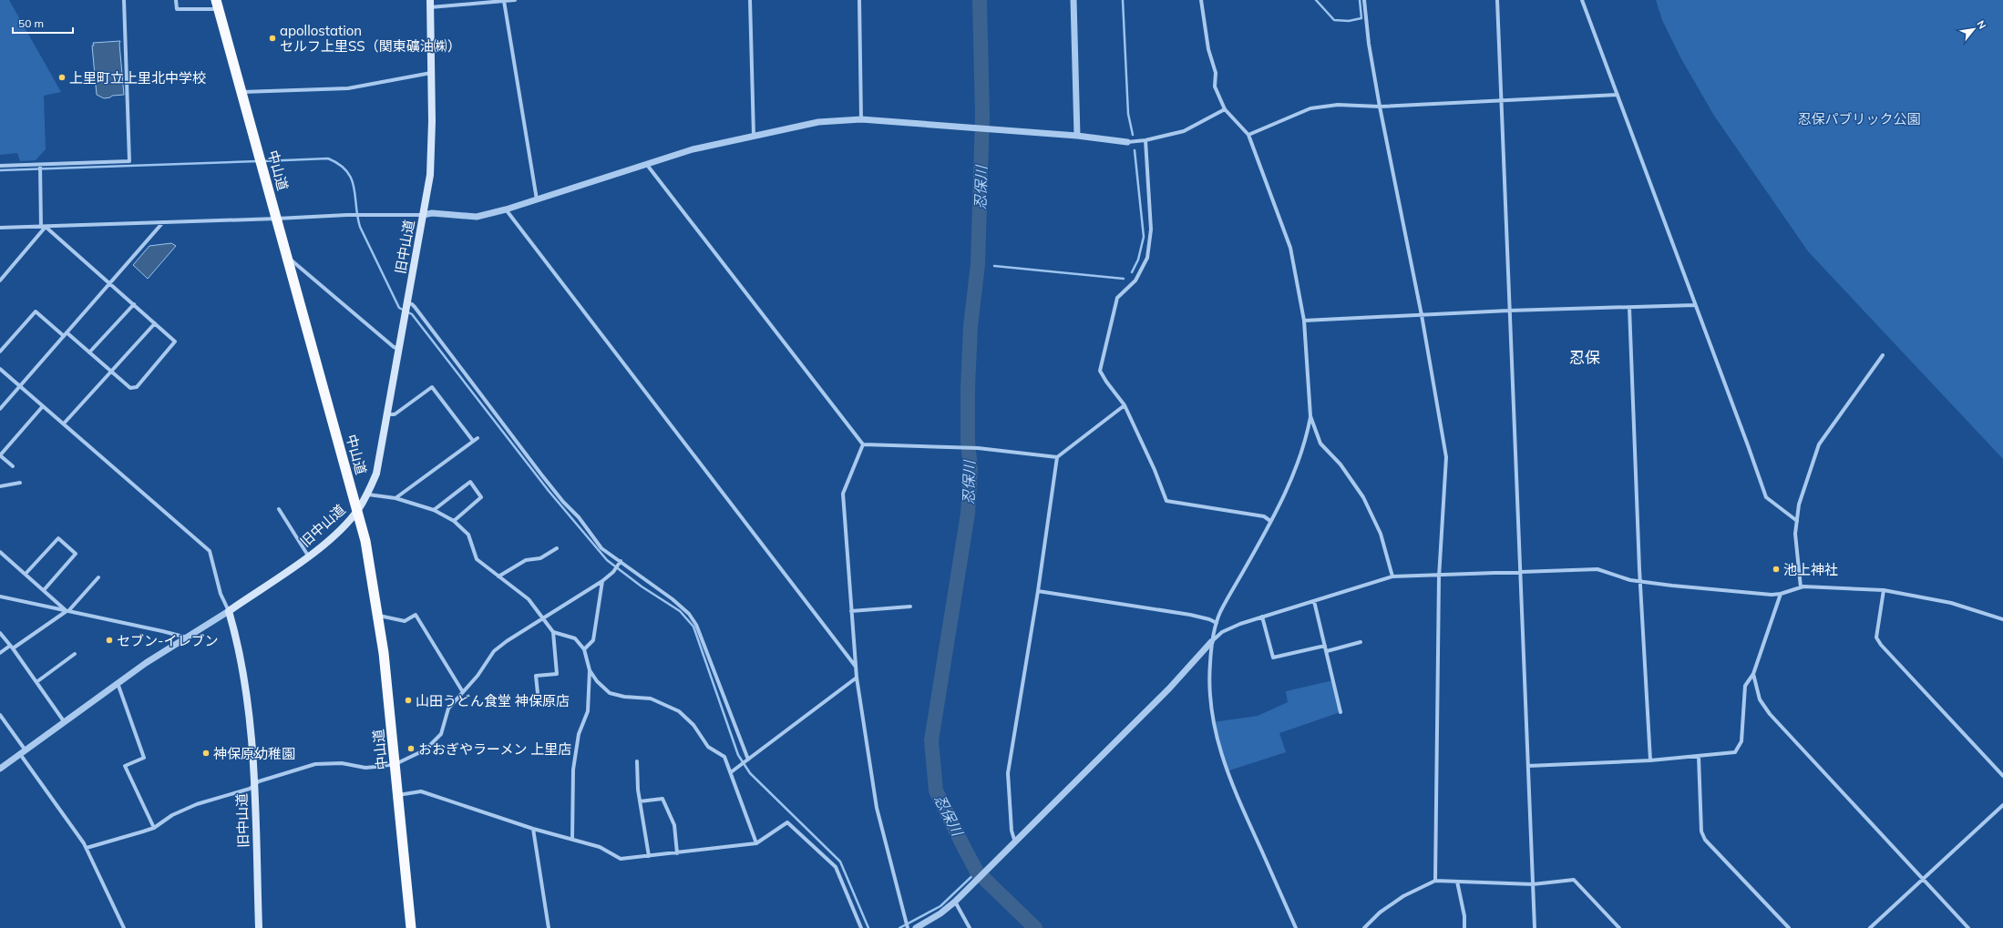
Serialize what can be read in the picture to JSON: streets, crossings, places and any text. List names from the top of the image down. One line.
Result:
{"streets":{"highway":["中山道"],"main road":["旧中山道"]},"crossings":[["中山道","旧中山道"]],"districts":["忍保"],"water":["忍保川"],"parks":["忍保パブリック公園"],"places":["apollostation セルフ上里SS（関東礦油㈱）","上里町立上里北中学校","池上神社","セブン-イレブン","山田うどん食堂 神保原店","おおぎやラーメン 上里店","神保原幼稚園"],"scale_bar":"50 m","north":"top right"}
